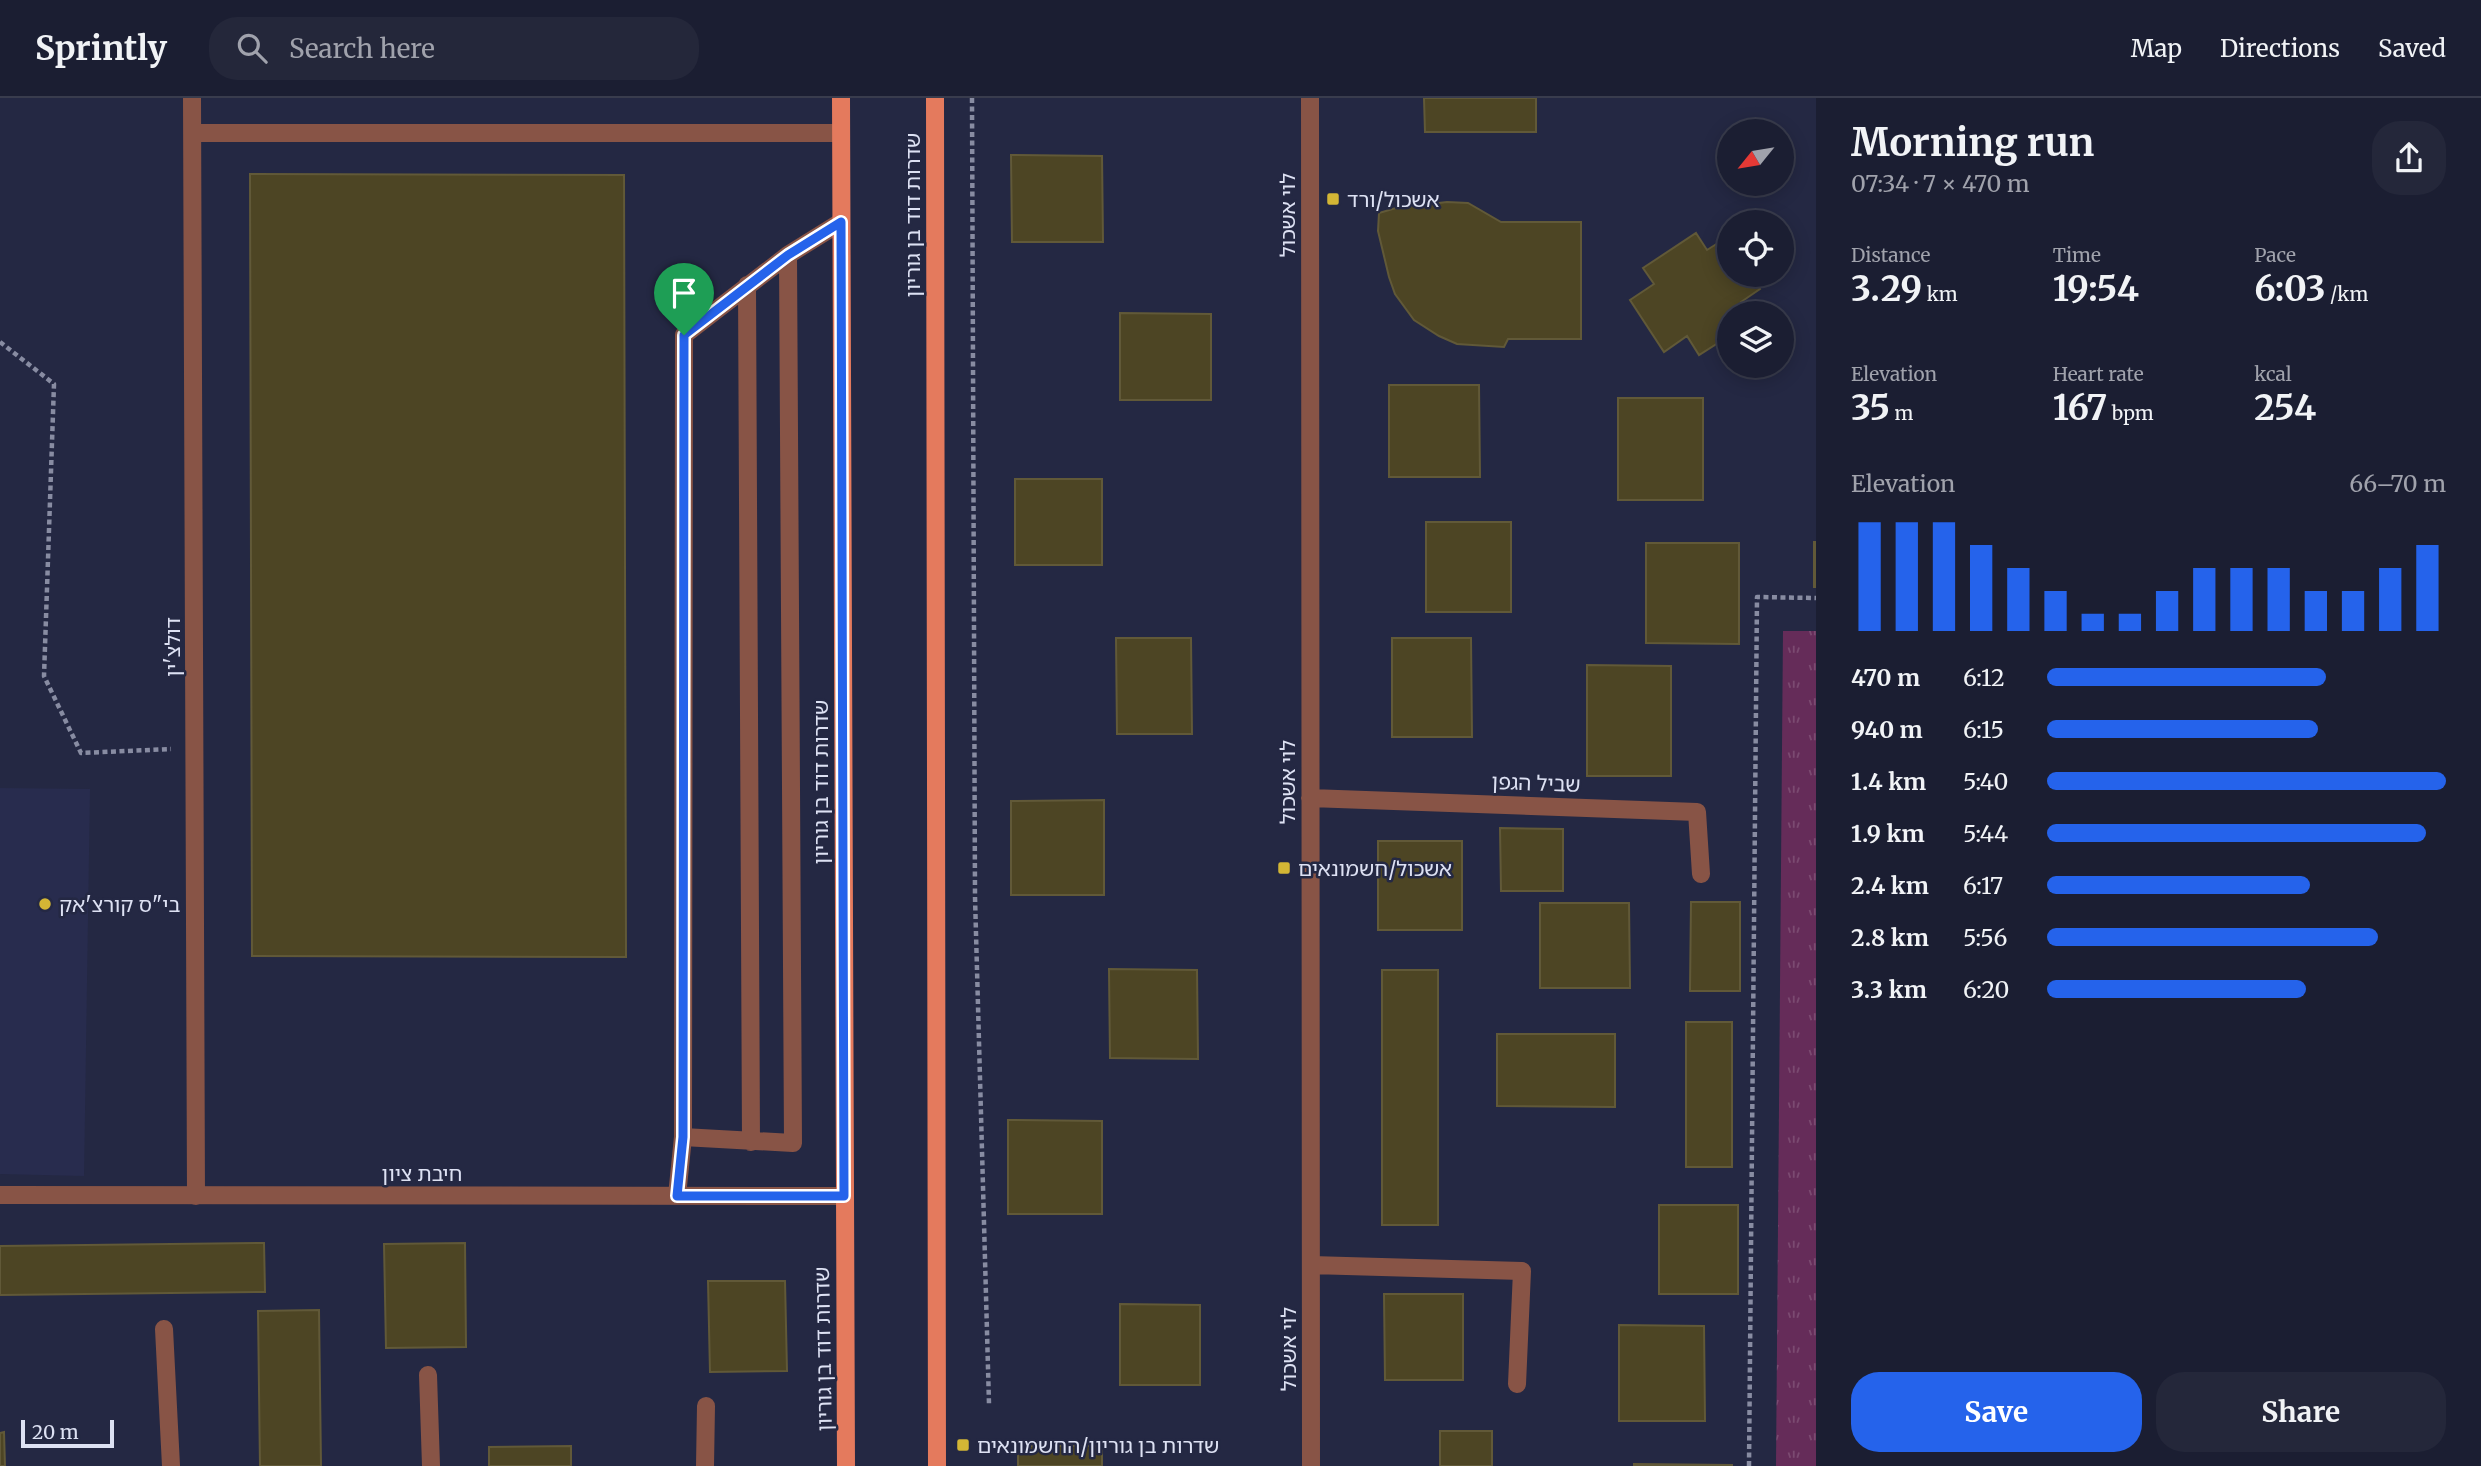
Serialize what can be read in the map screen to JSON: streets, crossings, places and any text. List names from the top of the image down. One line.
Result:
{"streets":{"main road":["שדרות דוד בן גוריון"],"street":["לוי אשכול","דולצ'ין","שביל הגפן","חיבת ציון"]},"crossings":[["שדרות דוד בן גוריון","חיבת ציון"],["לוי אשכול","שביל הגפן"],["דולצ'ין","חיבת ציון"]],"places":{"transit":["אשכול/ורד","אשכול/חשמונאים","שדרות בן גוריון/החשמונאים"],"other":["בי\"ס קורצ'אק"]},"scale_bar":"20 m","north":"bottom left","page":{"header":"Sprintly","search":"Search here","nav":["Map","Directions","Saved"],"heading":["Morning run","07:34 · 7 × 470 m"],"stats":[["Distance","3.29 km"],["Time","19:54"],["Pace","6:03 /km"],["Elevation","35 m"],["Heart rate","167 bpm"],["kcal","254"]],"chart":["Elevation","66–70 m"],"list":[{"name":"470 m","note":"6:12"},{"name":"940 m","note":"6:15"},{"name":"1.4 km","note":"5:40"},{"name":"1.9 km","note":"5:44"},{"name":"2.4 km","note":"6:17"},{"name":"2.8 km","note":"5:56"},{"name":"3.3 km","note":"6:20"}],"buttons":["Save","Share"],"scale":"20 m"}}
